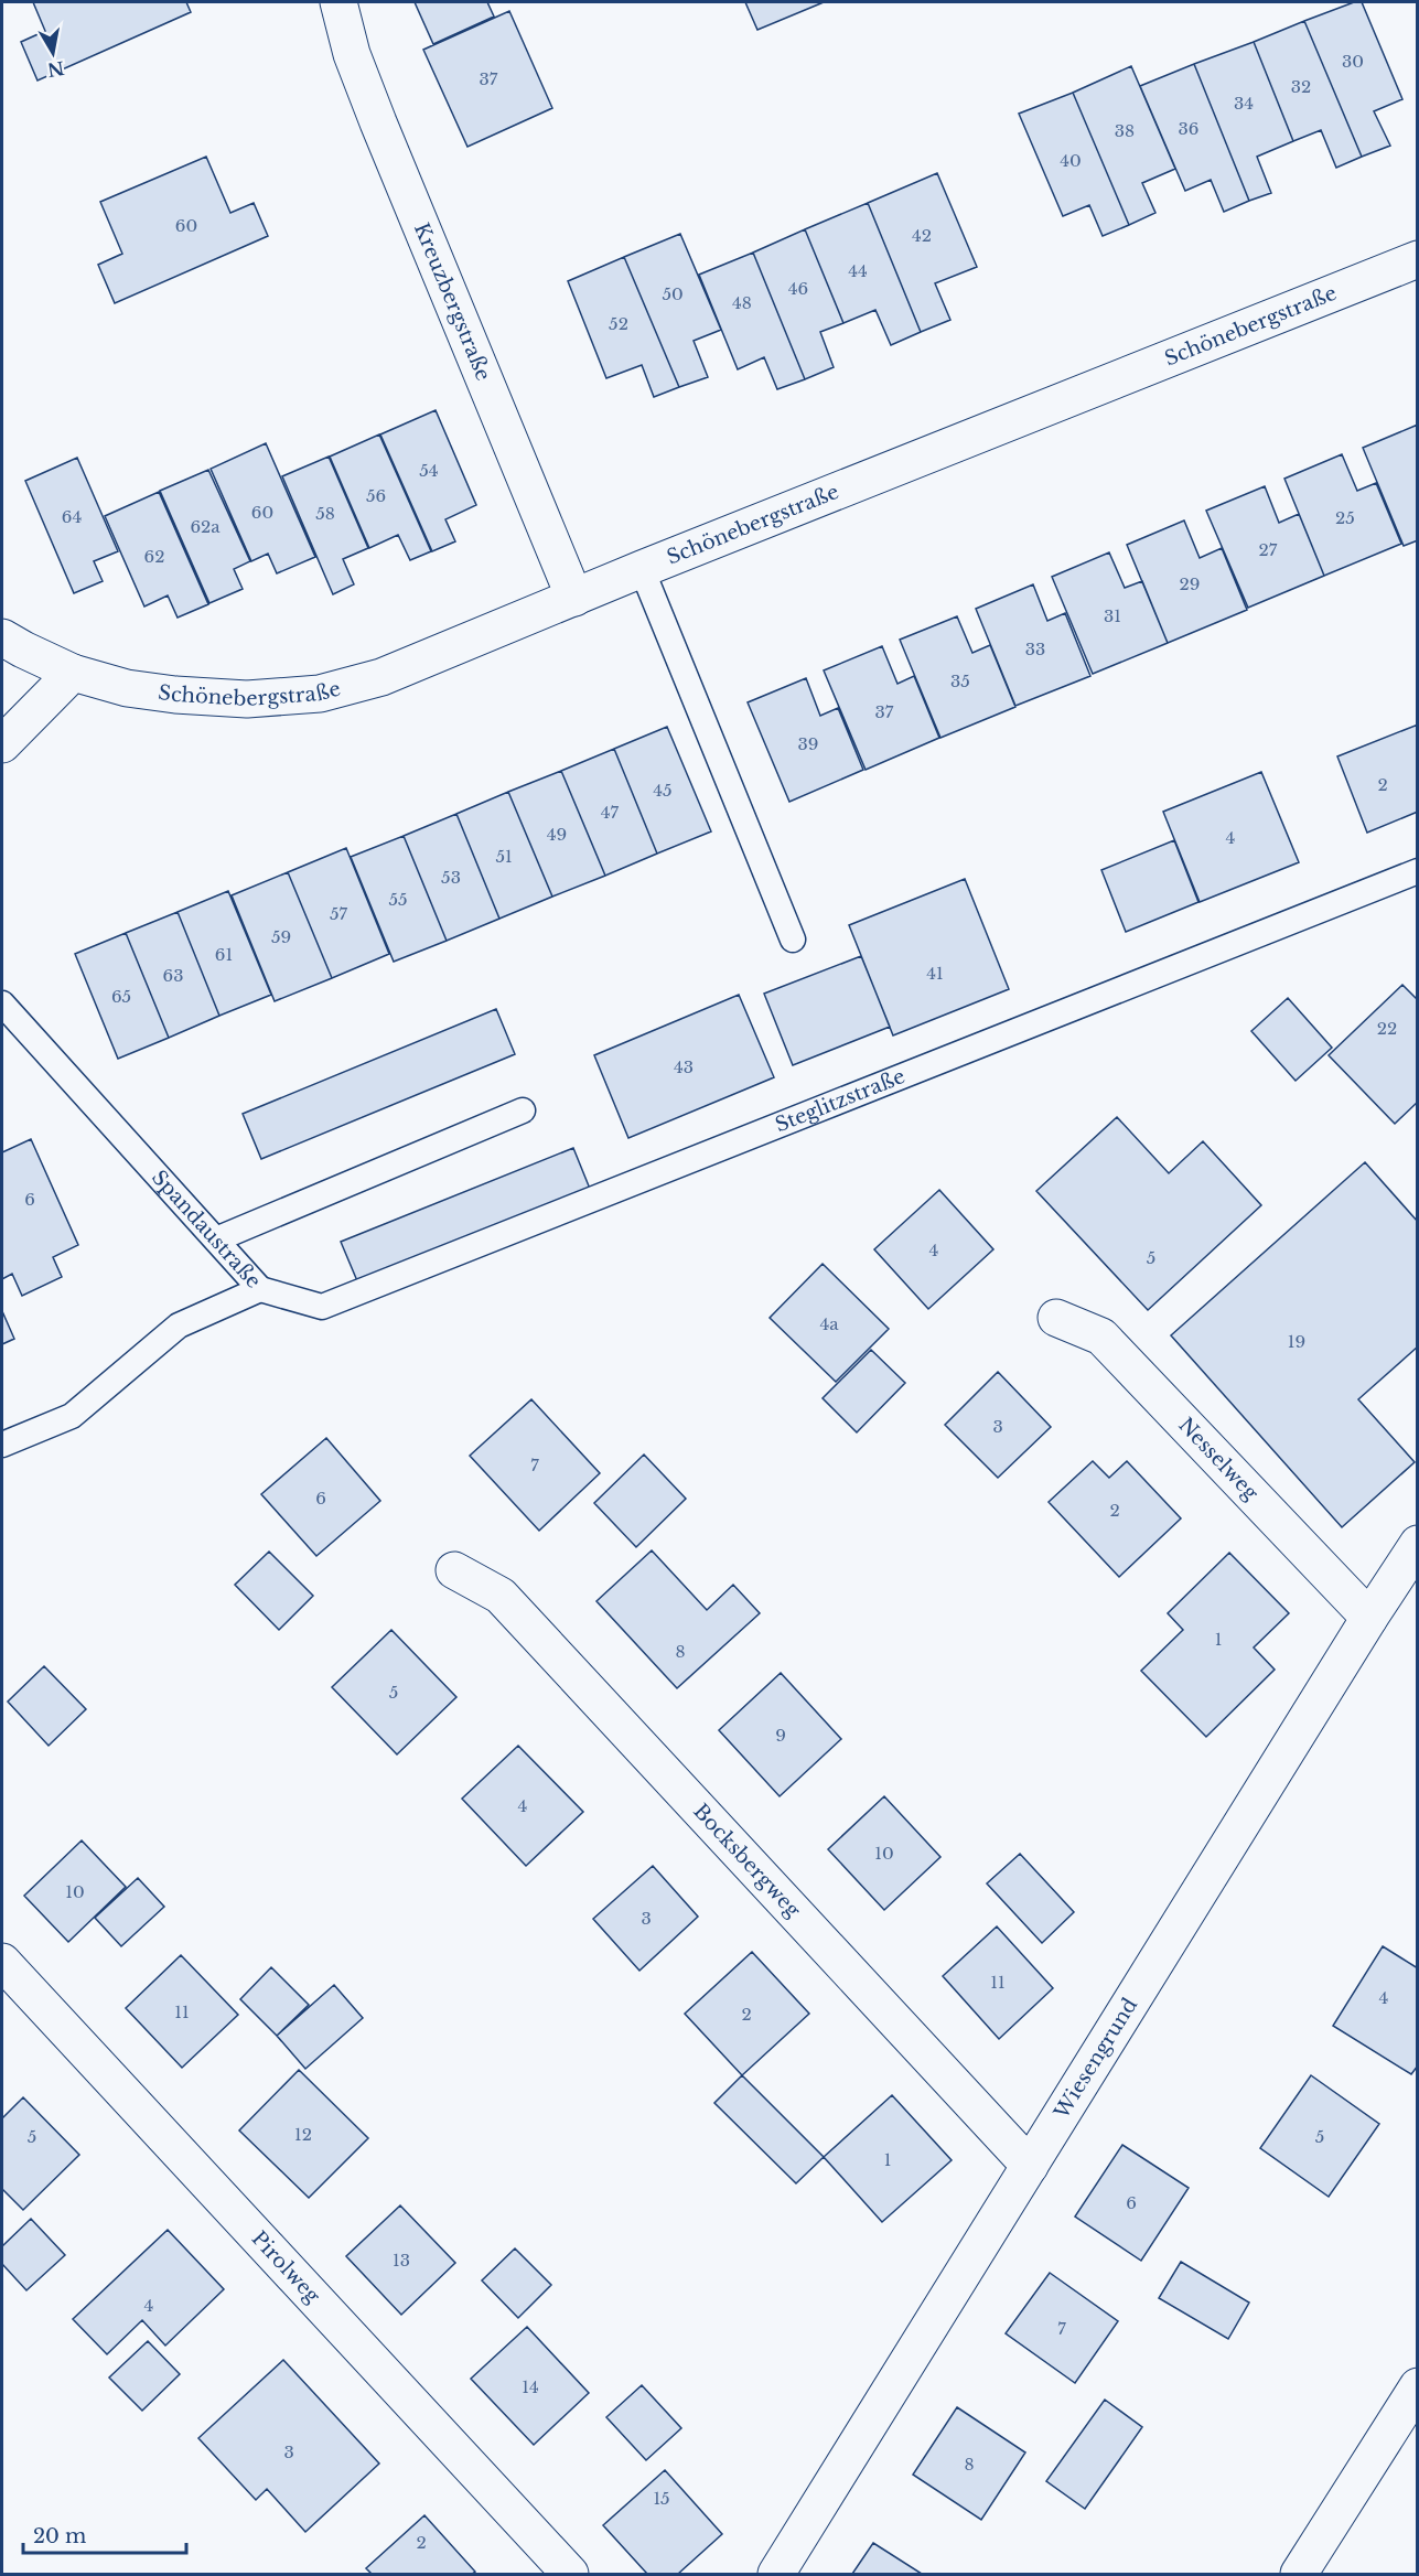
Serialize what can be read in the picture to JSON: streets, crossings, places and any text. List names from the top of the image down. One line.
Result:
{"streets":{"street":["Kreuzbergstraße","Schönebergstraße","Nesselweg","Bocksbergweg","Wiesengrund","Pirolweg"],"lane":["Steglitzstraße","Spandaustraße"]},"crossings":[["Kreuzbergstraße","Schönebergstraße"],["Steglitzstraße","Spandaustraße"],["Nesselweg","Wiesengrund"],["Bocksbergweg","Wiesengrund"]],"house_numbers":["30","37","32","34","36","38","40","60","42","44","46","50","48","52","54","56","60","58","64","25","62a","27","62","29","31","33","35","37","39","2","45","47","49","4","51","53","55","57","59","61","41","63","65","22","43","6","4","5","4a","19","3","7","6","2","1","8","5","9","4","10","10","3","11","4","11","2","12","5","5","1","6","13","4","7","14","3","8","15","2"],"scale_bar":"20 m","north":"bottom"}
